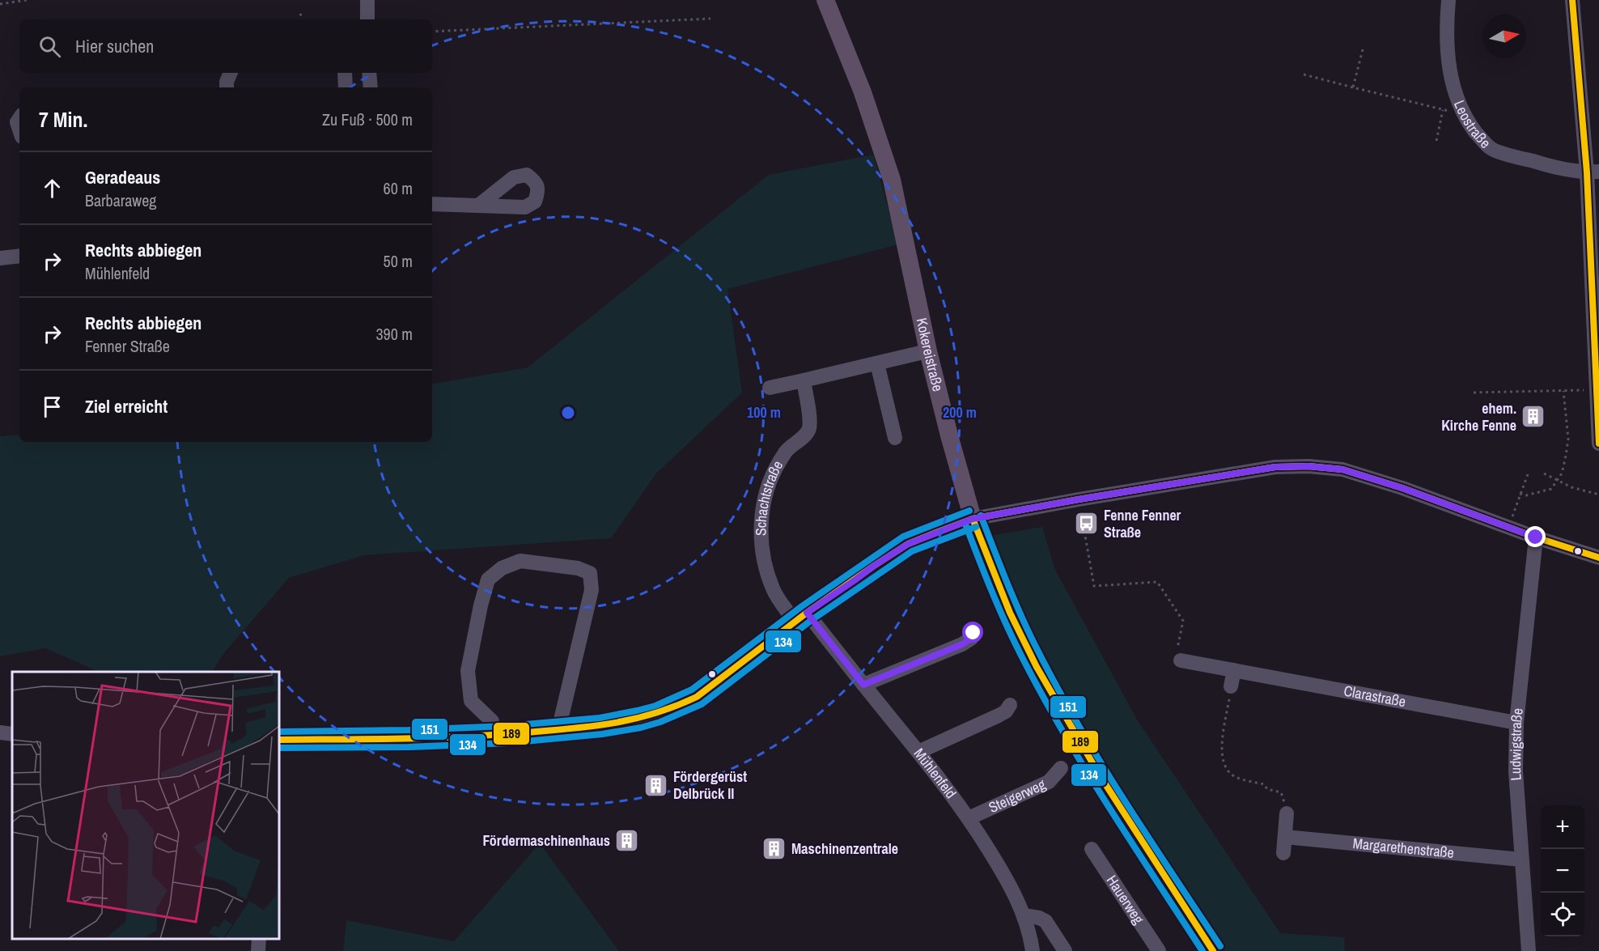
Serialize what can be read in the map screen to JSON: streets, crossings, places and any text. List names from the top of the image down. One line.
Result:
{"streets":{"main road":["Kokereistraße"],"street":["Leostraße","Schachtstraße","Clarastraße","Ludwigstraße","Mühlenfeld","Steigerweg","Margarethenstraße","Hauerweg"]},"crossings":[["Schachtstraße","Mühlenfeld"],["Clarastraße","Ludwigstraße"],["Ludwigstraße","Margarethenstraße"],["Mühlenfeld","Steigerweg"]],"places":{"building":["ehem. Kirche Fenne","Fördergerüst Delbrück II","Fördermaschinenhaus","Maschinenzentrale"],"bus stop":["Fenne Fenner Straße"]},"lines":["transit line 189","transit line 151","transit line 134"],"north":"right","page":{"search":"Hier suchen","heading":["7 Min.","Zu Fuß · 500 m"],"list":[["Geradeaus","Barbaraweg","60 m"],["Rechts abbiegen","Mühlenfeld","50 m"],["Rechts abbiegen","Fenner Straße","390 m"],"Ziel erreicht"],"map_buttons":["+","−"]},"rings":["100 m","200 m"]}
